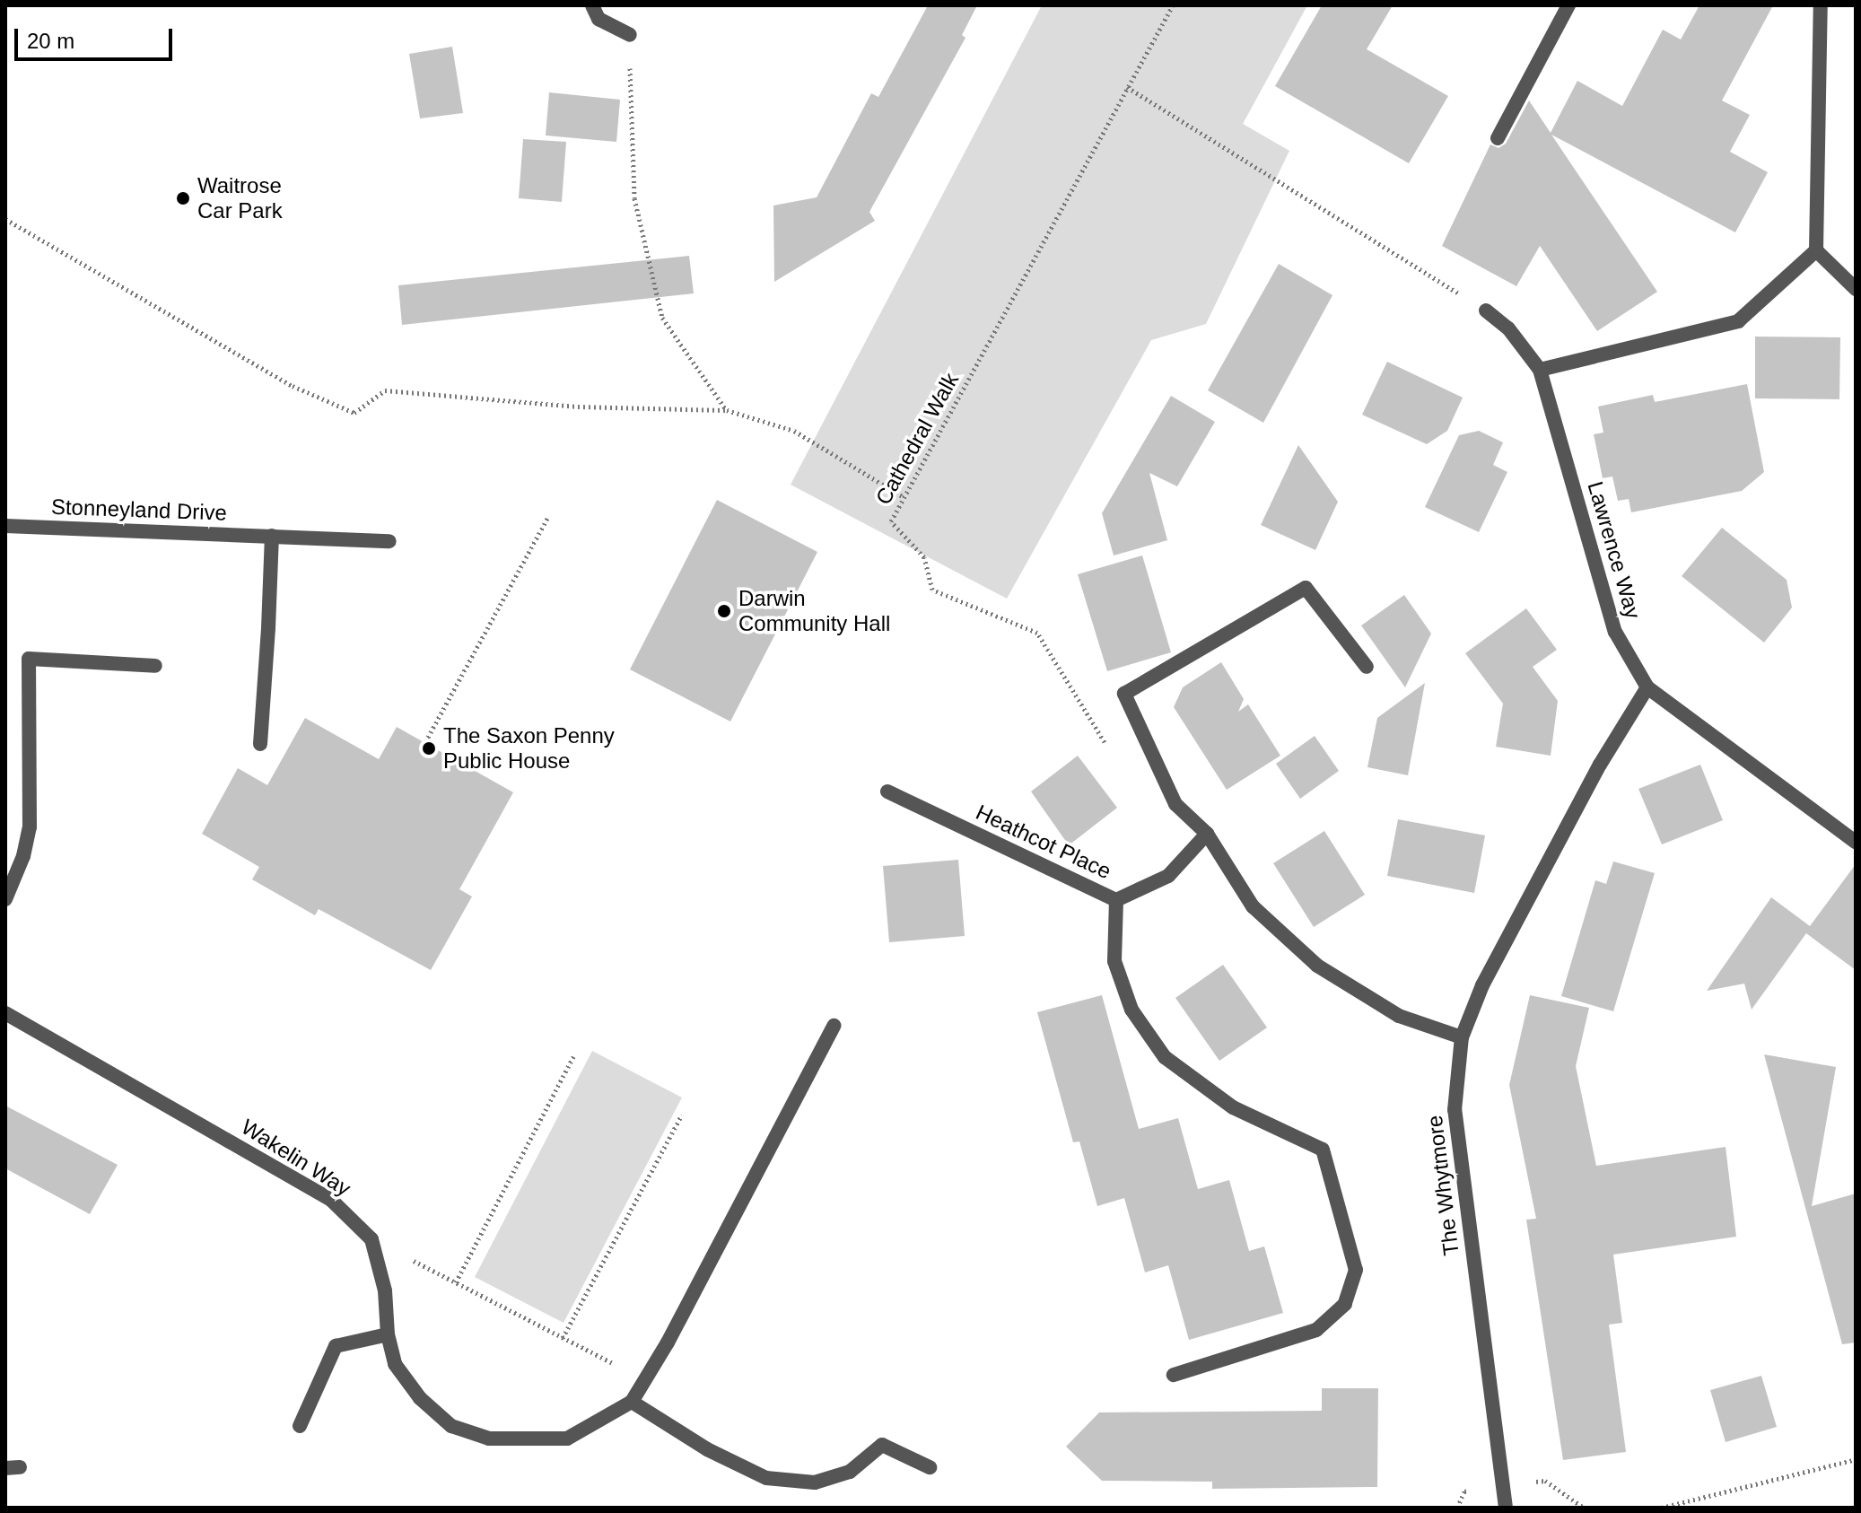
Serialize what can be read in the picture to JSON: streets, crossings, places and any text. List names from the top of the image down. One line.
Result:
{"streets":{"street":["Stonneyland Drive","Lawrence Way","Heathcot Place","Wakelin Way","The Whytmore"],"path":["Cathedral Walk"]},"crossings":[["Lawrence Way","The Whytmore"]],"places":["Waitrose Car Park","Darwin Community Hall","The Saxon Penny Public House"],"scale_bar":"20 m"}
